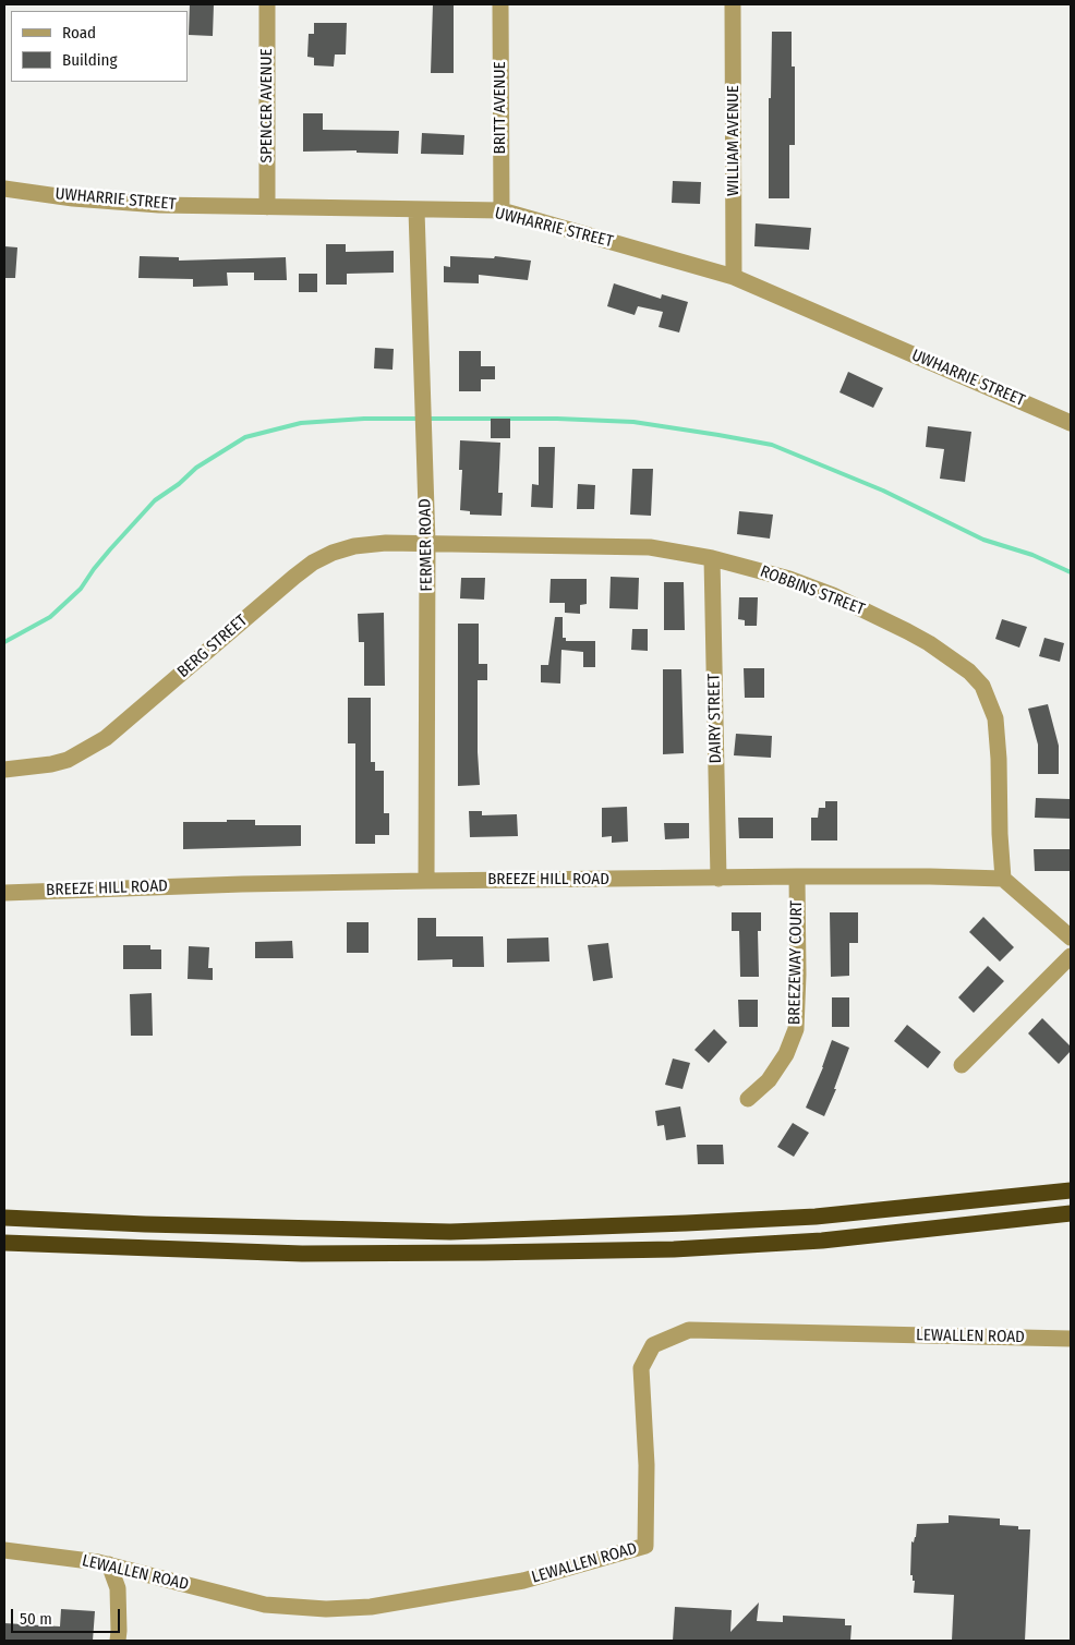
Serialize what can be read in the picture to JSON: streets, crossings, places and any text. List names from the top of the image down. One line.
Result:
{"streets":{"street":["SPENCER AVENUE","BRITT AVENUE","WILLIAM AVENUE","UWHARRIE STREET","FERMER ROAD","ROBBINS STREET","BERG STREET","DAIRY STREET","BREEZE HILL ROAD","BREEZEWAY COURT","LEWALLEN ROAD"]},"crossings":[["SPENCER AVENUE","UWHARRIE STREET"],["BRITT AVENUE","UWHARRIE STREET"],["WILLIAM AVENUE","UWHARRIE STREET"],["UWHARRIE STREET","FERMER ROAD"],["FERMER ROAD","ROBBINS STREET"],["FERMER ROAD","BERG STREET"],["FERMER ROAD","BREEZE HILL ROAD"],["ROBBINS STREET","BERG STREET"],["ROBBINS STREET","DAIRY STREET"],["ROBBINS STREET","BREEZE HILL ROAD"],["DAIRY STREET","BREEZE HILL ROAD"],["BREEZE HILL ROAD","BREEZEWAY COURT"]],"legend":["Road","Building"],"scale_bar":"50 m"}
